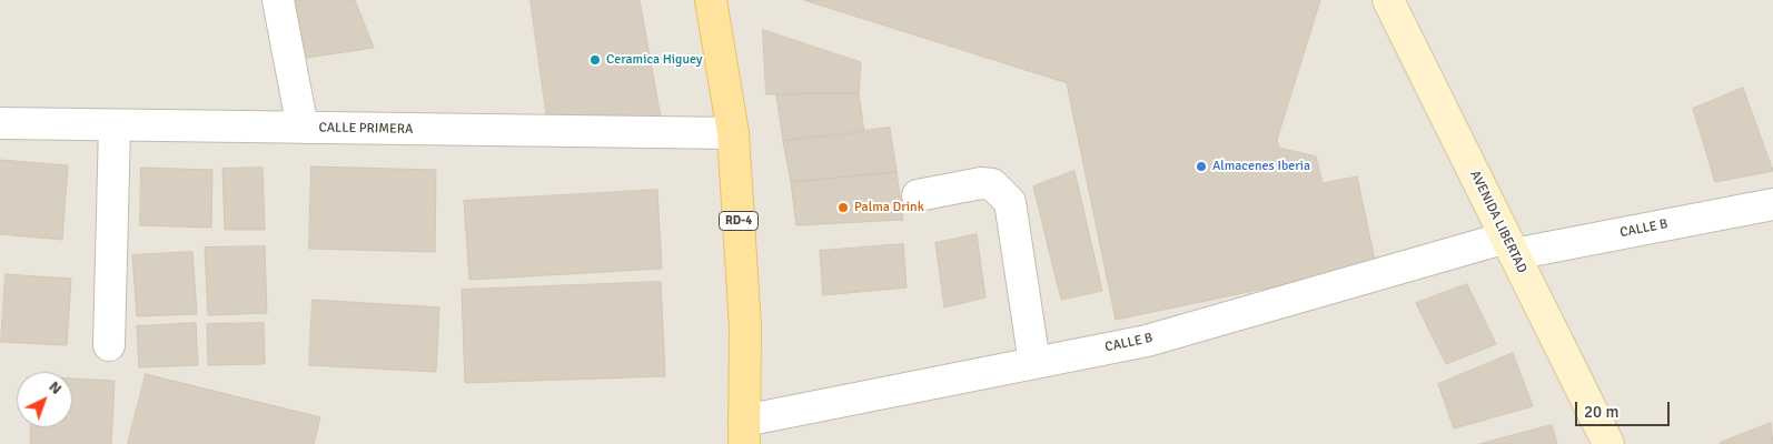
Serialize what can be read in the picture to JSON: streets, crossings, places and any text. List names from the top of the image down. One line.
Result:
{"streets":{"main road":["RD-4"],"street":["CALLE PRIMERA","AVENIDA LIBERTAD","CALLE B"]},"crossings":[["CALLE PRIMERA","RD-4"],["RD-4","CALLE B"],["AVENIDA LIBERTAD","CALLE B"]],"places":["Ceramica Higuey","Almacenes Iberia","Palma Drink"],"scale_bar":"20 m","north":"top right"}
